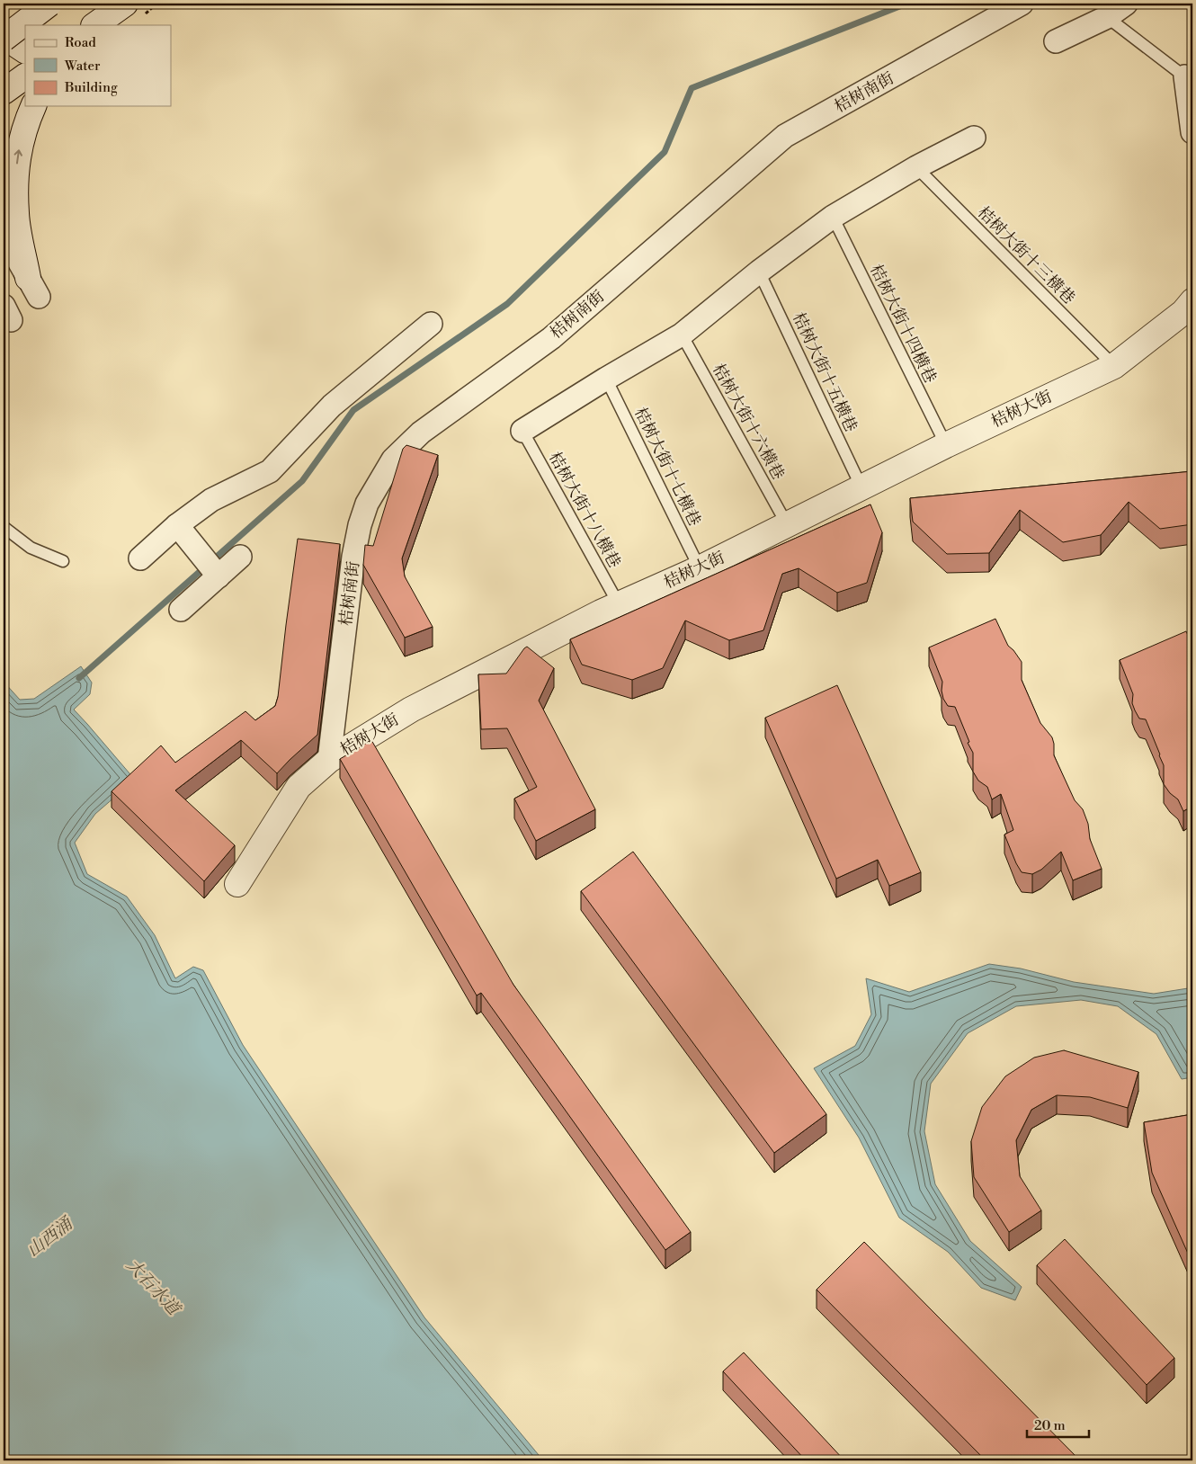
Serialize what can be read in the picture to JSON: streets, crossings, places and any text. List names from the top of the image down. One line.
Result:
{"streets":{"street":["桔树南街","桔树大街"],"lane":["桔树大街十三横巷","桔树大街十四横巷","桔树大街十五横巷","桔树大街十六横巷","桔树大街十七横巷","桔树大街十八横巷"]},"crossings":[["桔树南街","桔树大街"],["桔树大街十三横巷","桔树大街"],["桔树大街十四横巷","桔树大街"],["桔树大街十五横巷","桔树大街"],["桔树大街","桔树大街十六横巷"],["桔树大街","桔树大街十七横巷"],["桔树大街","桔树大街十八横巷"]],"water":["山西涌","大石水道"],"legend":["Road","Water","Building"],"scale_bar":"20 m"}
